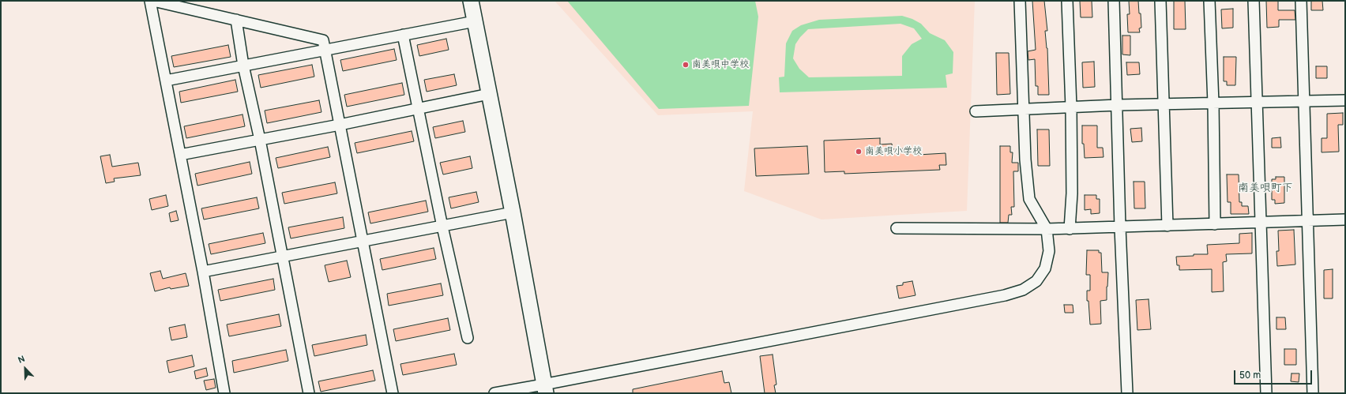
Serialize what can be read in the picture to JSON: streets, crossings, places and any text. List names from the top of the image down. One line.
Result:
{"districts":["南美唄町下"],"places":["南美唄中学校","南美唄小学校"],"scale_bar":"50 m","north":"top left"}
